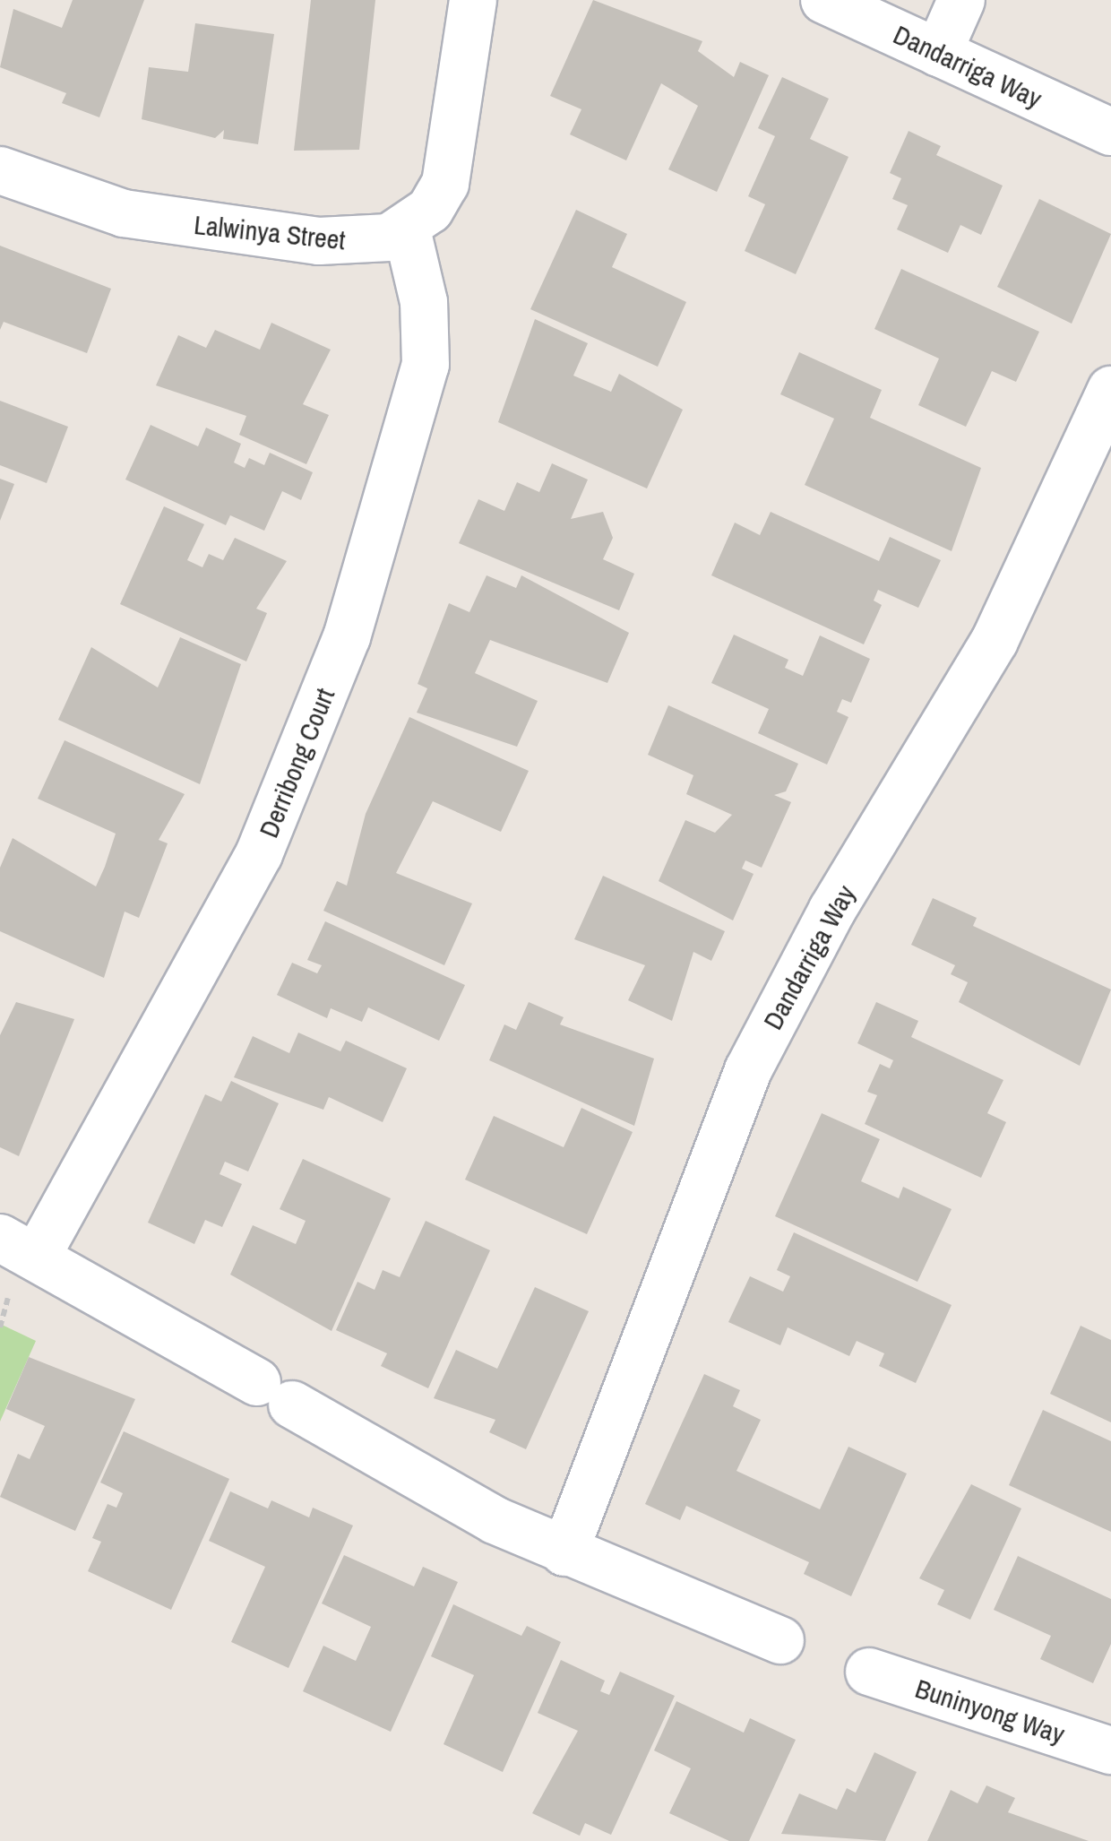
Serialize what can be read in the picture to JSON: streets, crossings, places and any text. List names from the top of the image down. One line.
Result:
{"streets":{"street":["Dandarriga Way","Lalwinya Street","Derribong Court","Buninyong Way"]},"crossings":[["Dandarriga Way","Derribong Court"],["Lalwinya Street","Derribong Court"]]}
